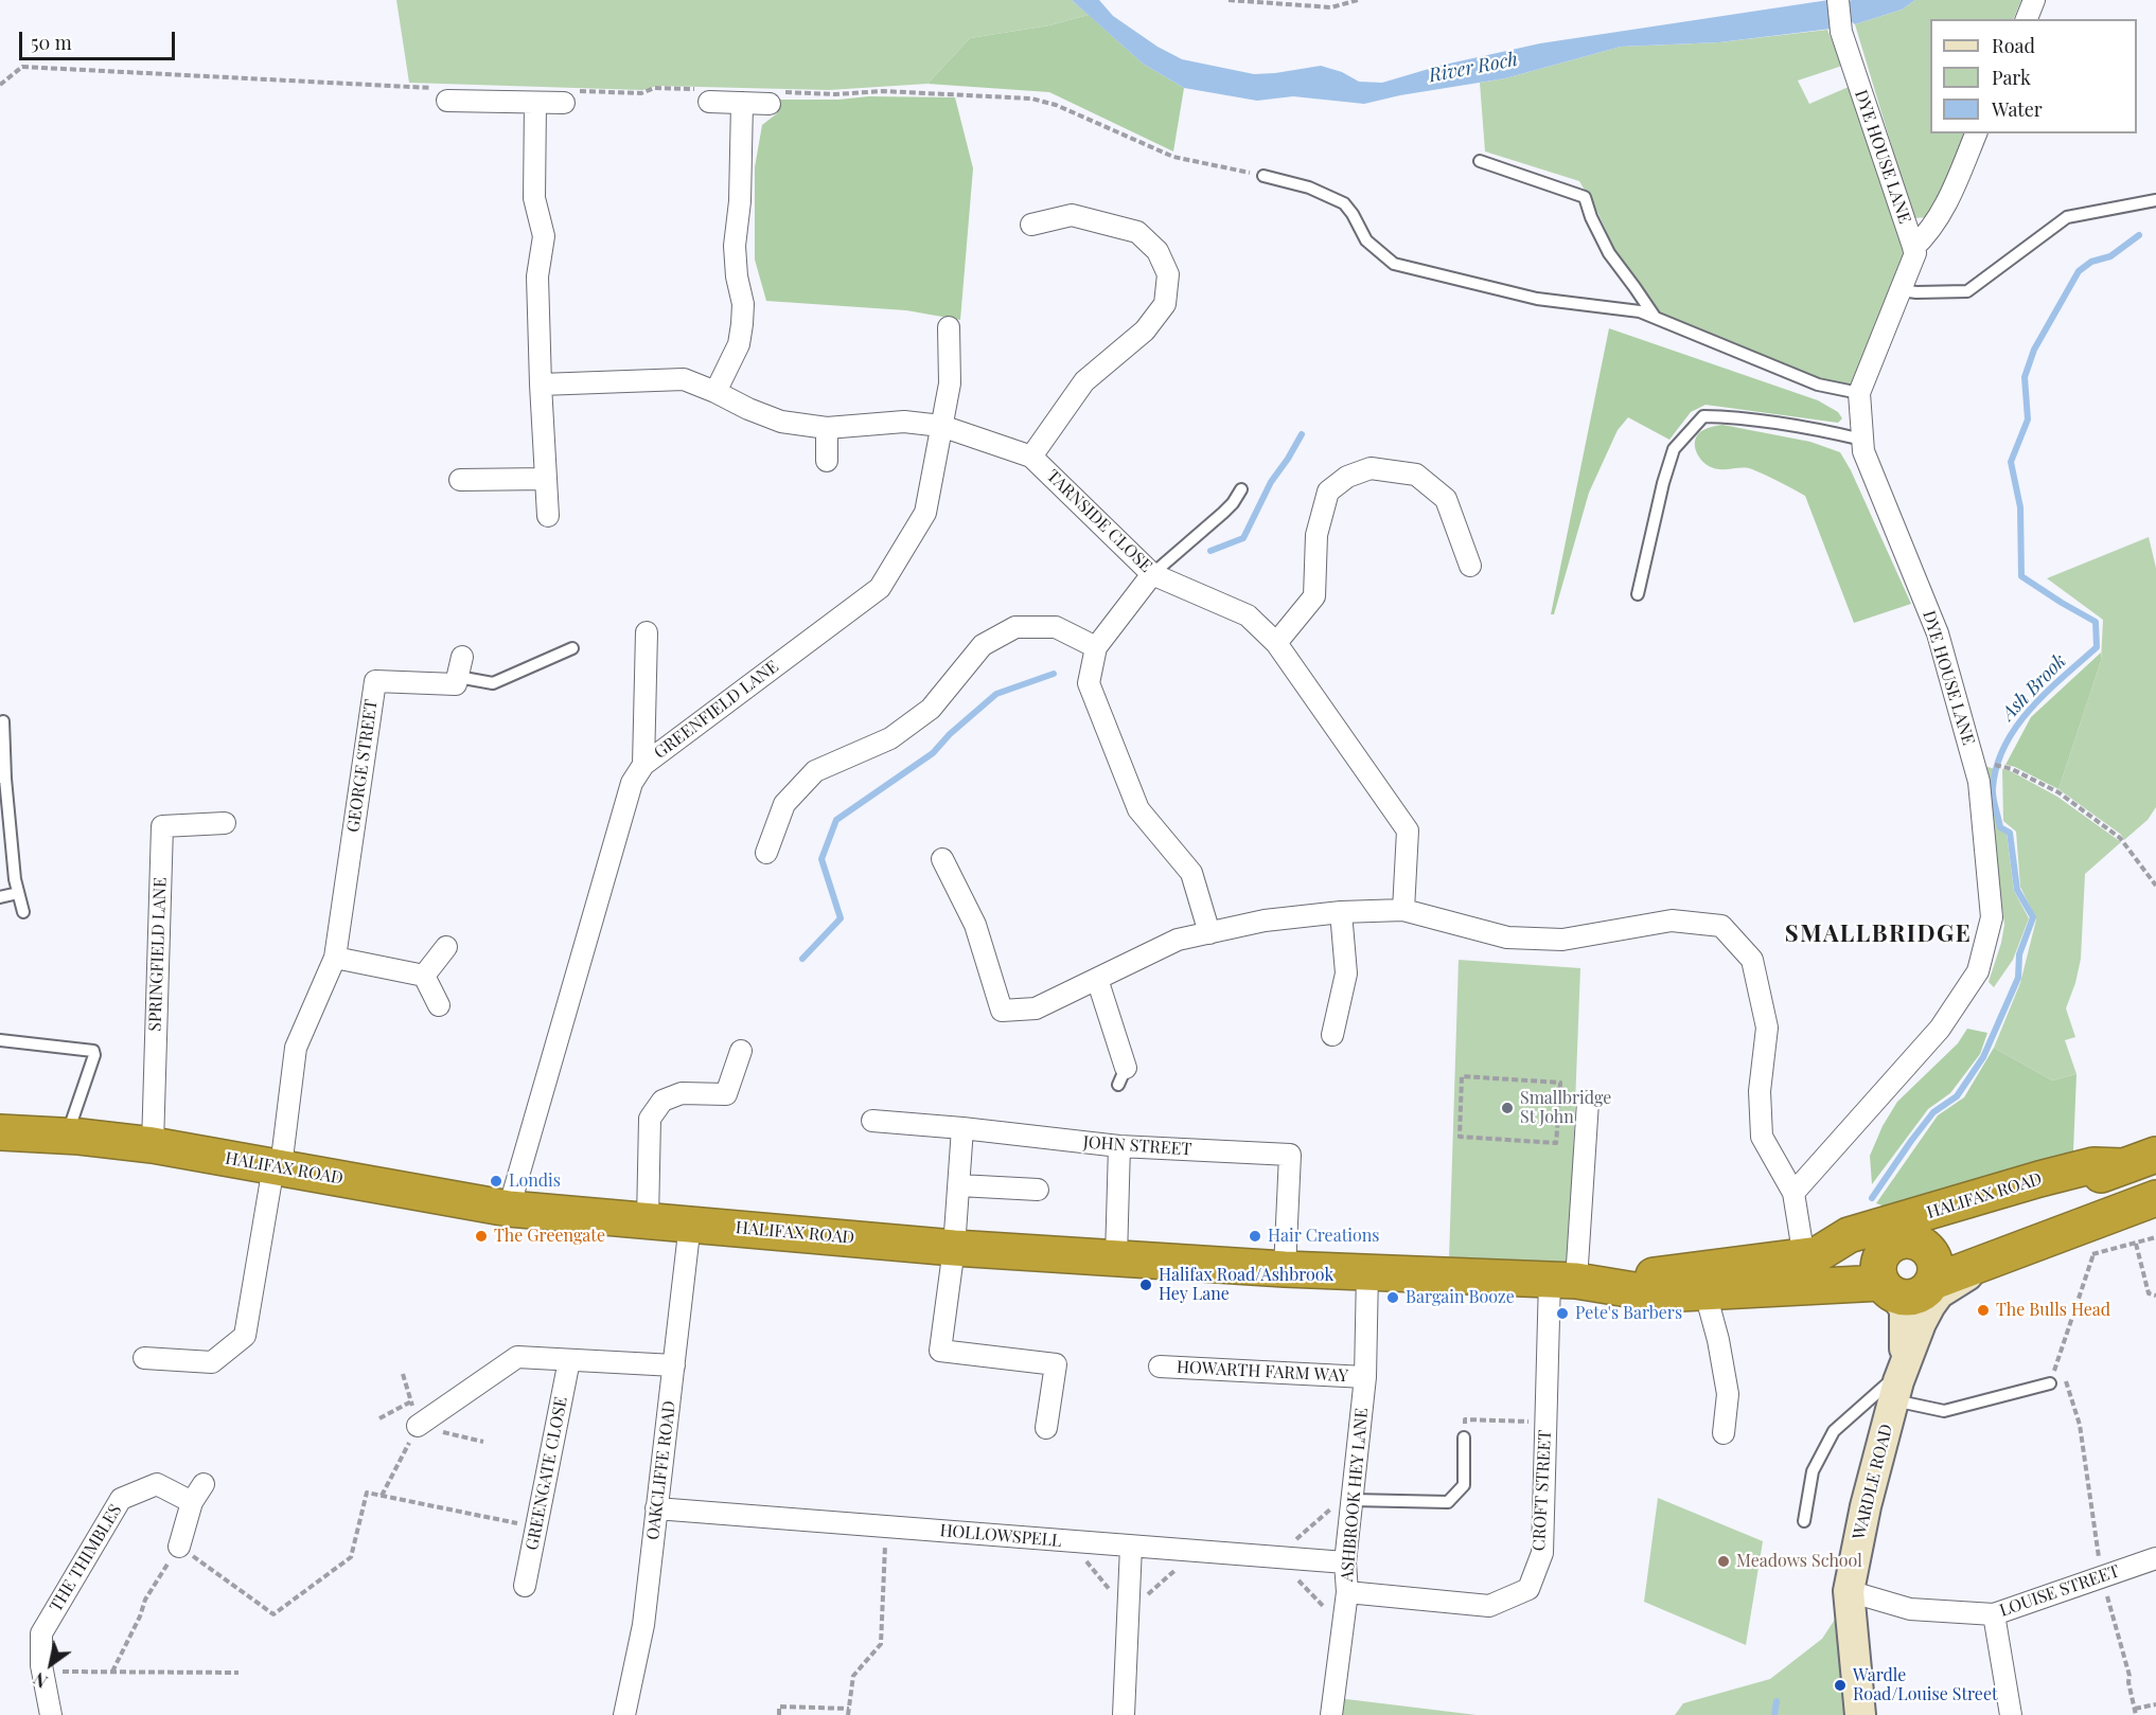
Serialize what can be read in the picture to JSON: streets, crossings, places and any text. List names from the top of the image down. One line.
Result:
{"streets":{"highway":["HALIFAX ROAD"],"street":["DYE HOUSE LANE","TARNSIDE CLOSE","GREENFIELD LANE","GEORGE STREET","SPRINGFIELD LANE","JOHN STREET","HOWARTH FARM WAY","OAKCLIFFE ROAD","GREENGATE CLOSE","WARDLE ROAD","CROFT STREET","ASHBROOK HEY LANE","HOLLOWSPELL","THE THIMBLES","LOUISE STREET"]},"crossings":[["GREENFIELD LANE","HALIFAX ROAD"],["GEORGE STREET","HALIFAX ROAD"],["SPRINGFIELD LANE","HALIFAX ROAD"],["JOHN STREET","HALIFAX ROAD"],["HALIFAX ROAD","OAKCLIFFE ROAD"],["HALIFAX ROAD","WARDLE ROAD"],["HALIFAX ROAD","CROFT STREET"],["HALIFAX ROAD","ASHBROOK HEY LANE"],["HOWARTH FARM WAY","ASHBROOK HEY LANE"],["OAKCLIFFE ROAD","HOLLOWSPELL"],["WARDLE ROAD","LOUISE STREET"],["CROFT STREET","ASHBROOK HEY LANE"],["ASHBROOK HEY LANE","HOLLOWSPELL"]],"districts":["SMALLBRIDGE"],"water":["River Roch","Ash Brook"],"places":["Smallbridge St John","Londis","The Greengate","Hair Creations","Halifax Road/Ashbrook Hey Lane","Bargain Booze","The Bulls Head","Pete's Barbers","Meadows School","Wardle Road/Louise Street"],"legend":["Road","Park","Water"],"scale_bar":"50 m","north":"bottom left"}
